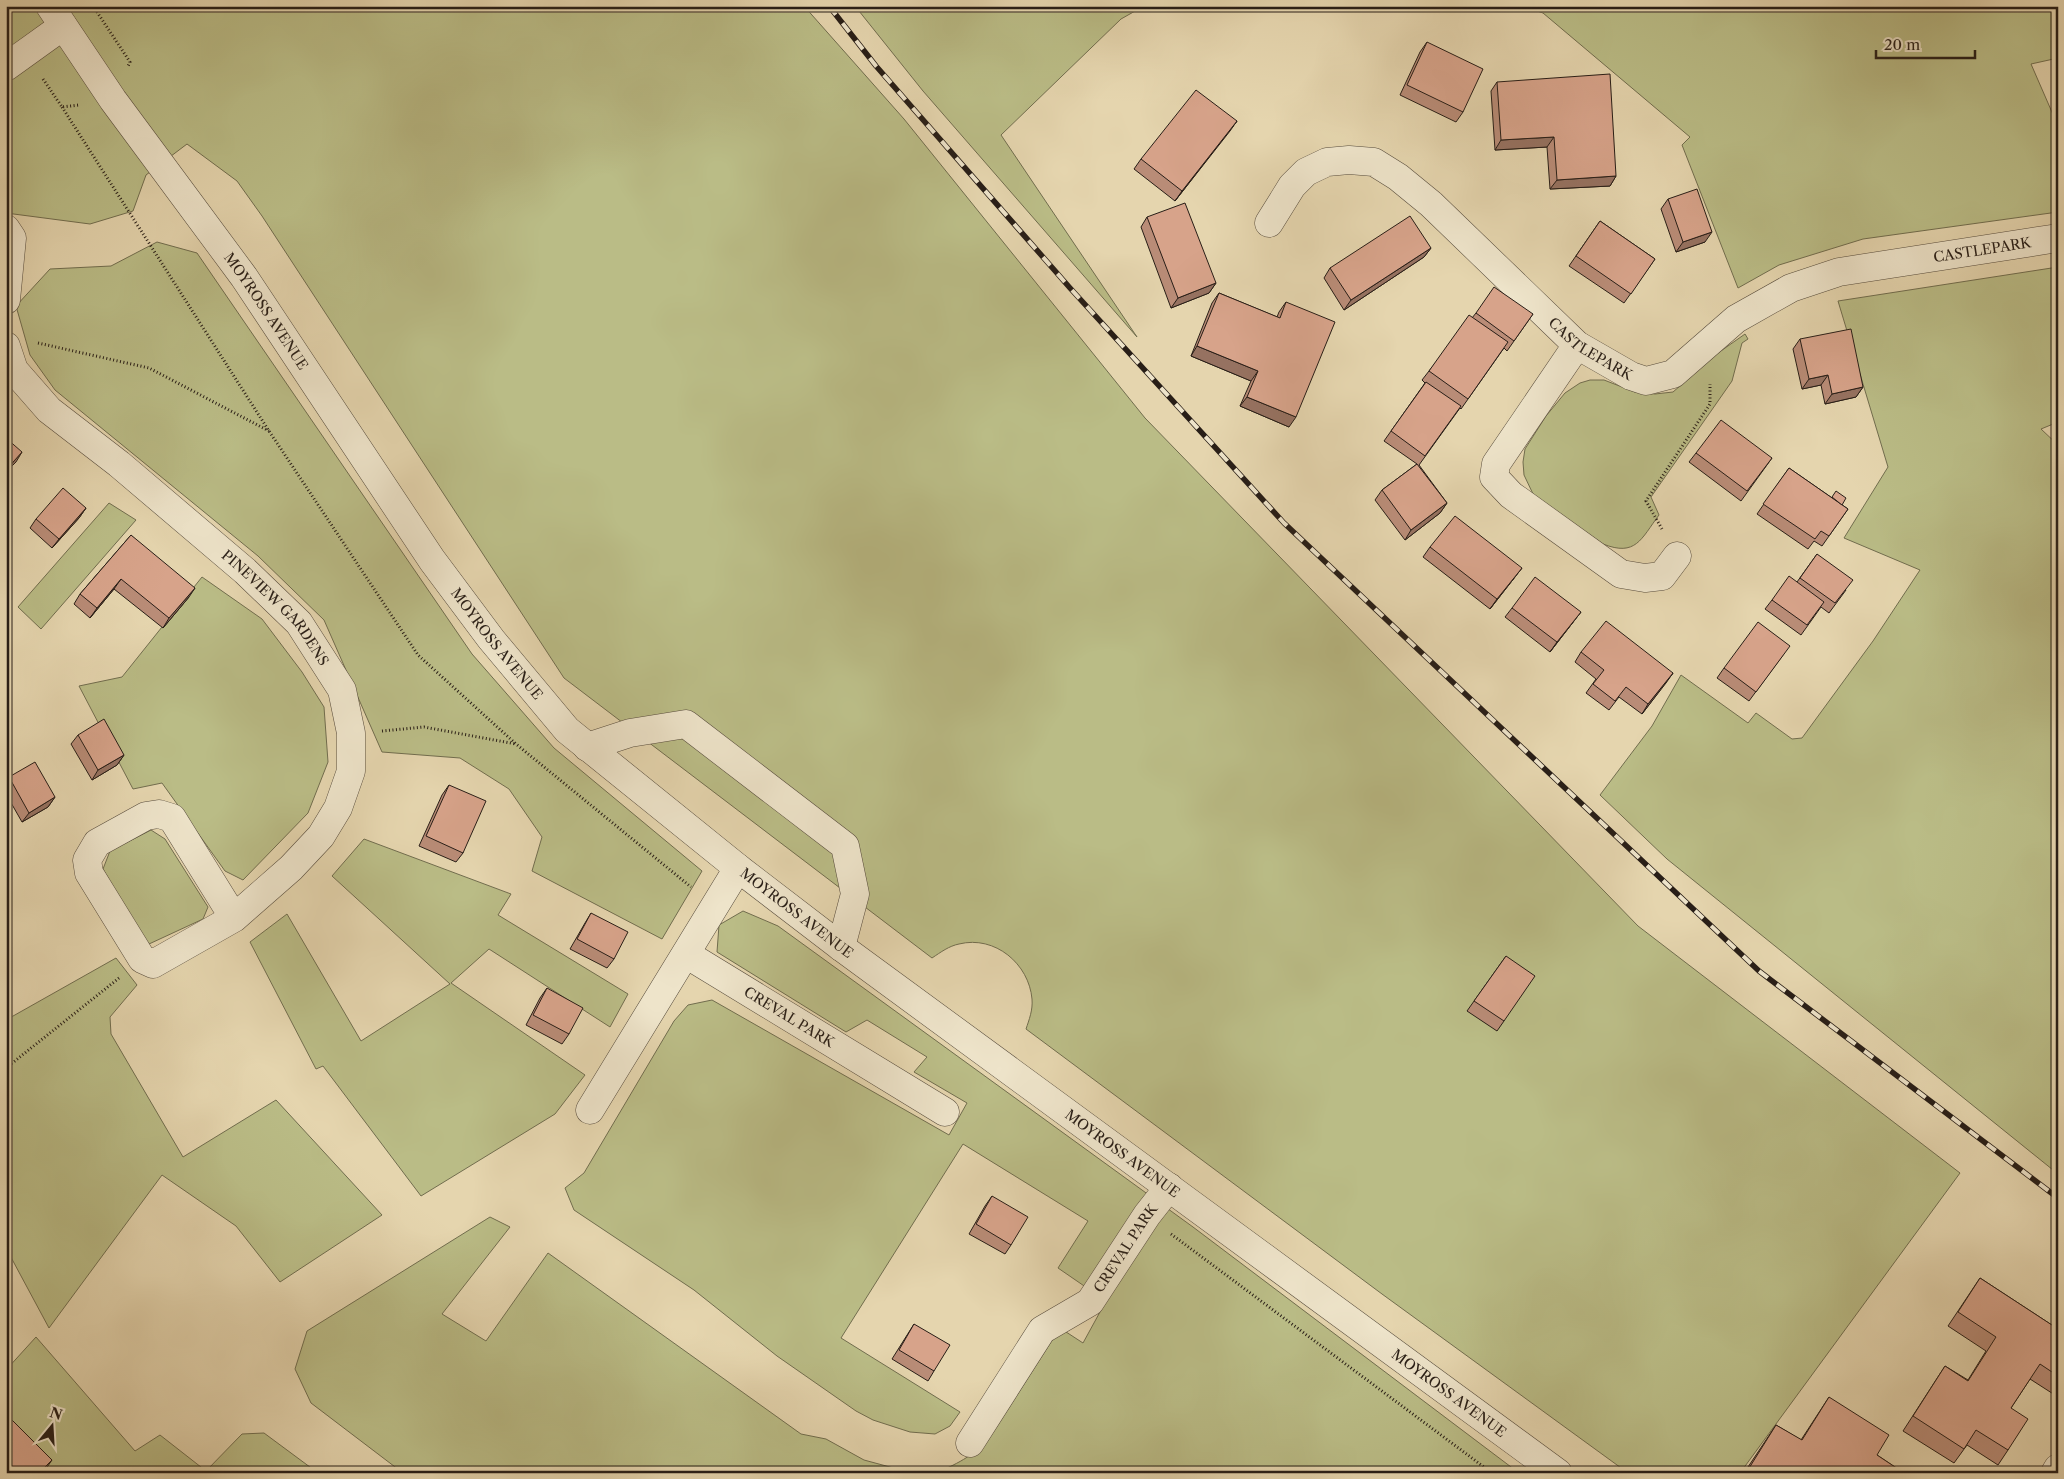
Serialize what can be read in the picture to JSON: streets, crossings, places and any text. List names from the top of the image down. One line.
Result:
{"streets":{"street":["CASTLEPARK","MOYROSS AVENUE","PINEVIEW GARDENS","CREVAL PARK"]},"crossings":[["MOYROSS AVENUE","CREVAL PARK"]],"scale_bar":"20 m","north":"top"}
